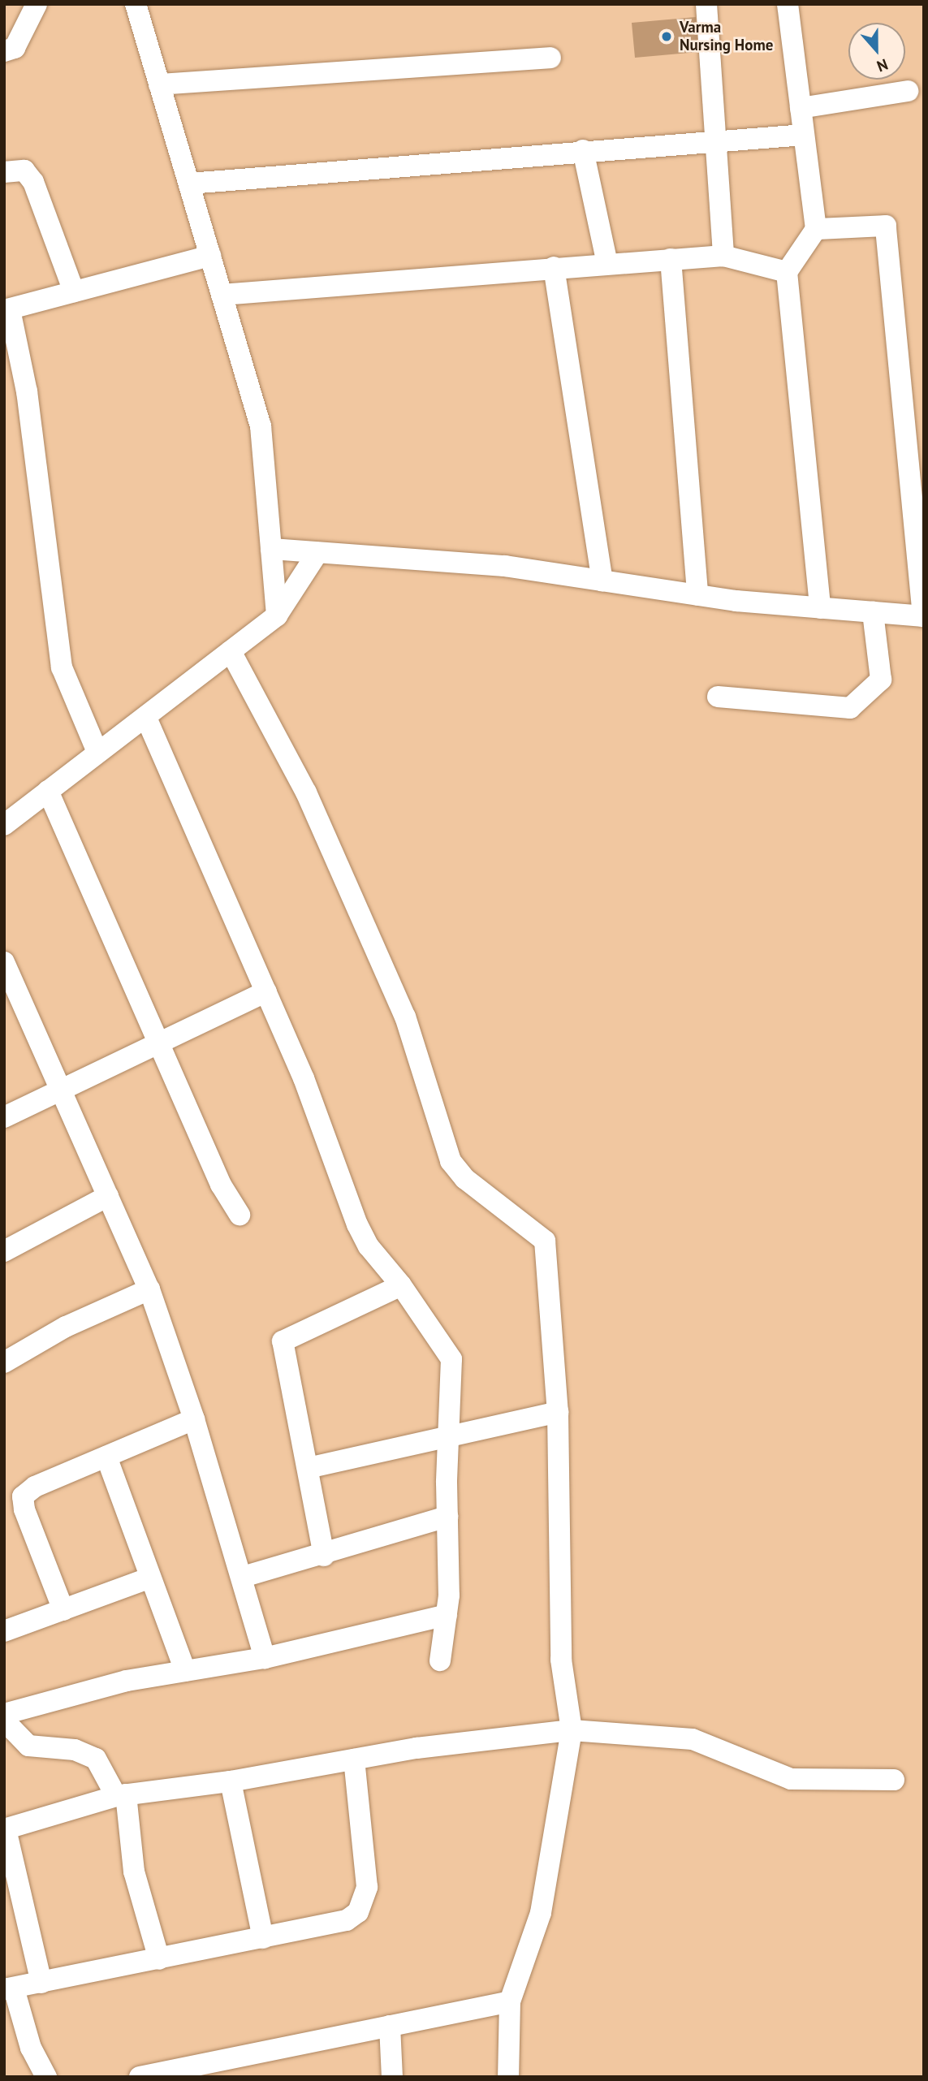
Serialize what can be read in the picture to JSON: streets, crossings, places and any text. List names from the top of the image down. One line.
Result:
{"places":["Varma Nursing Home"],"north":"bottom"}
